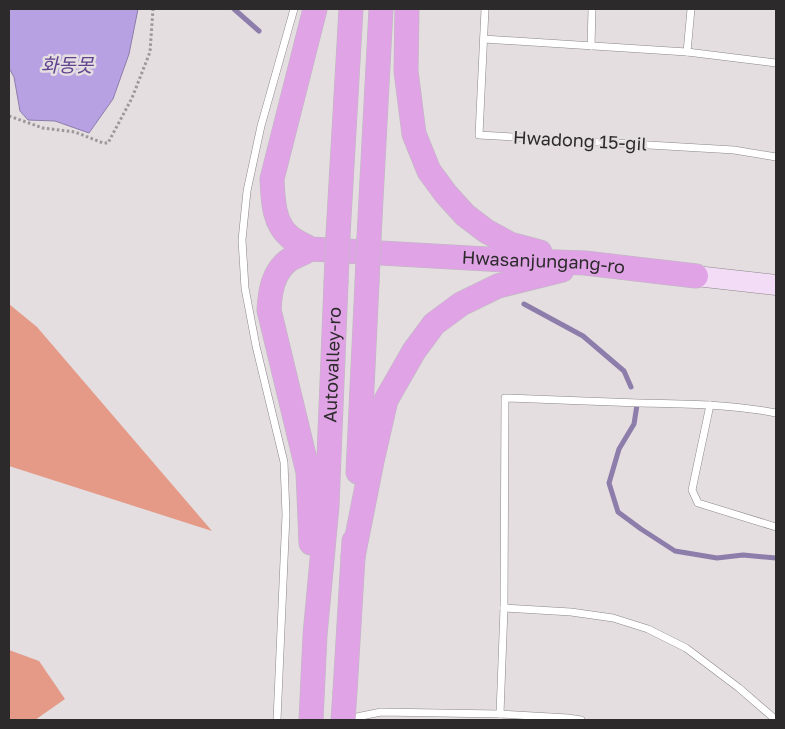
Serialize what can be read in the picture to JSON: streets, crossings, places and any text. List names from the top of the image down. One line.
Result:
{"streets":{"highway":["Hwasanjungang-ro","Autovalley-ro"],"lane":["Hwadong 15-gil"]},"water":["화동못"]}
